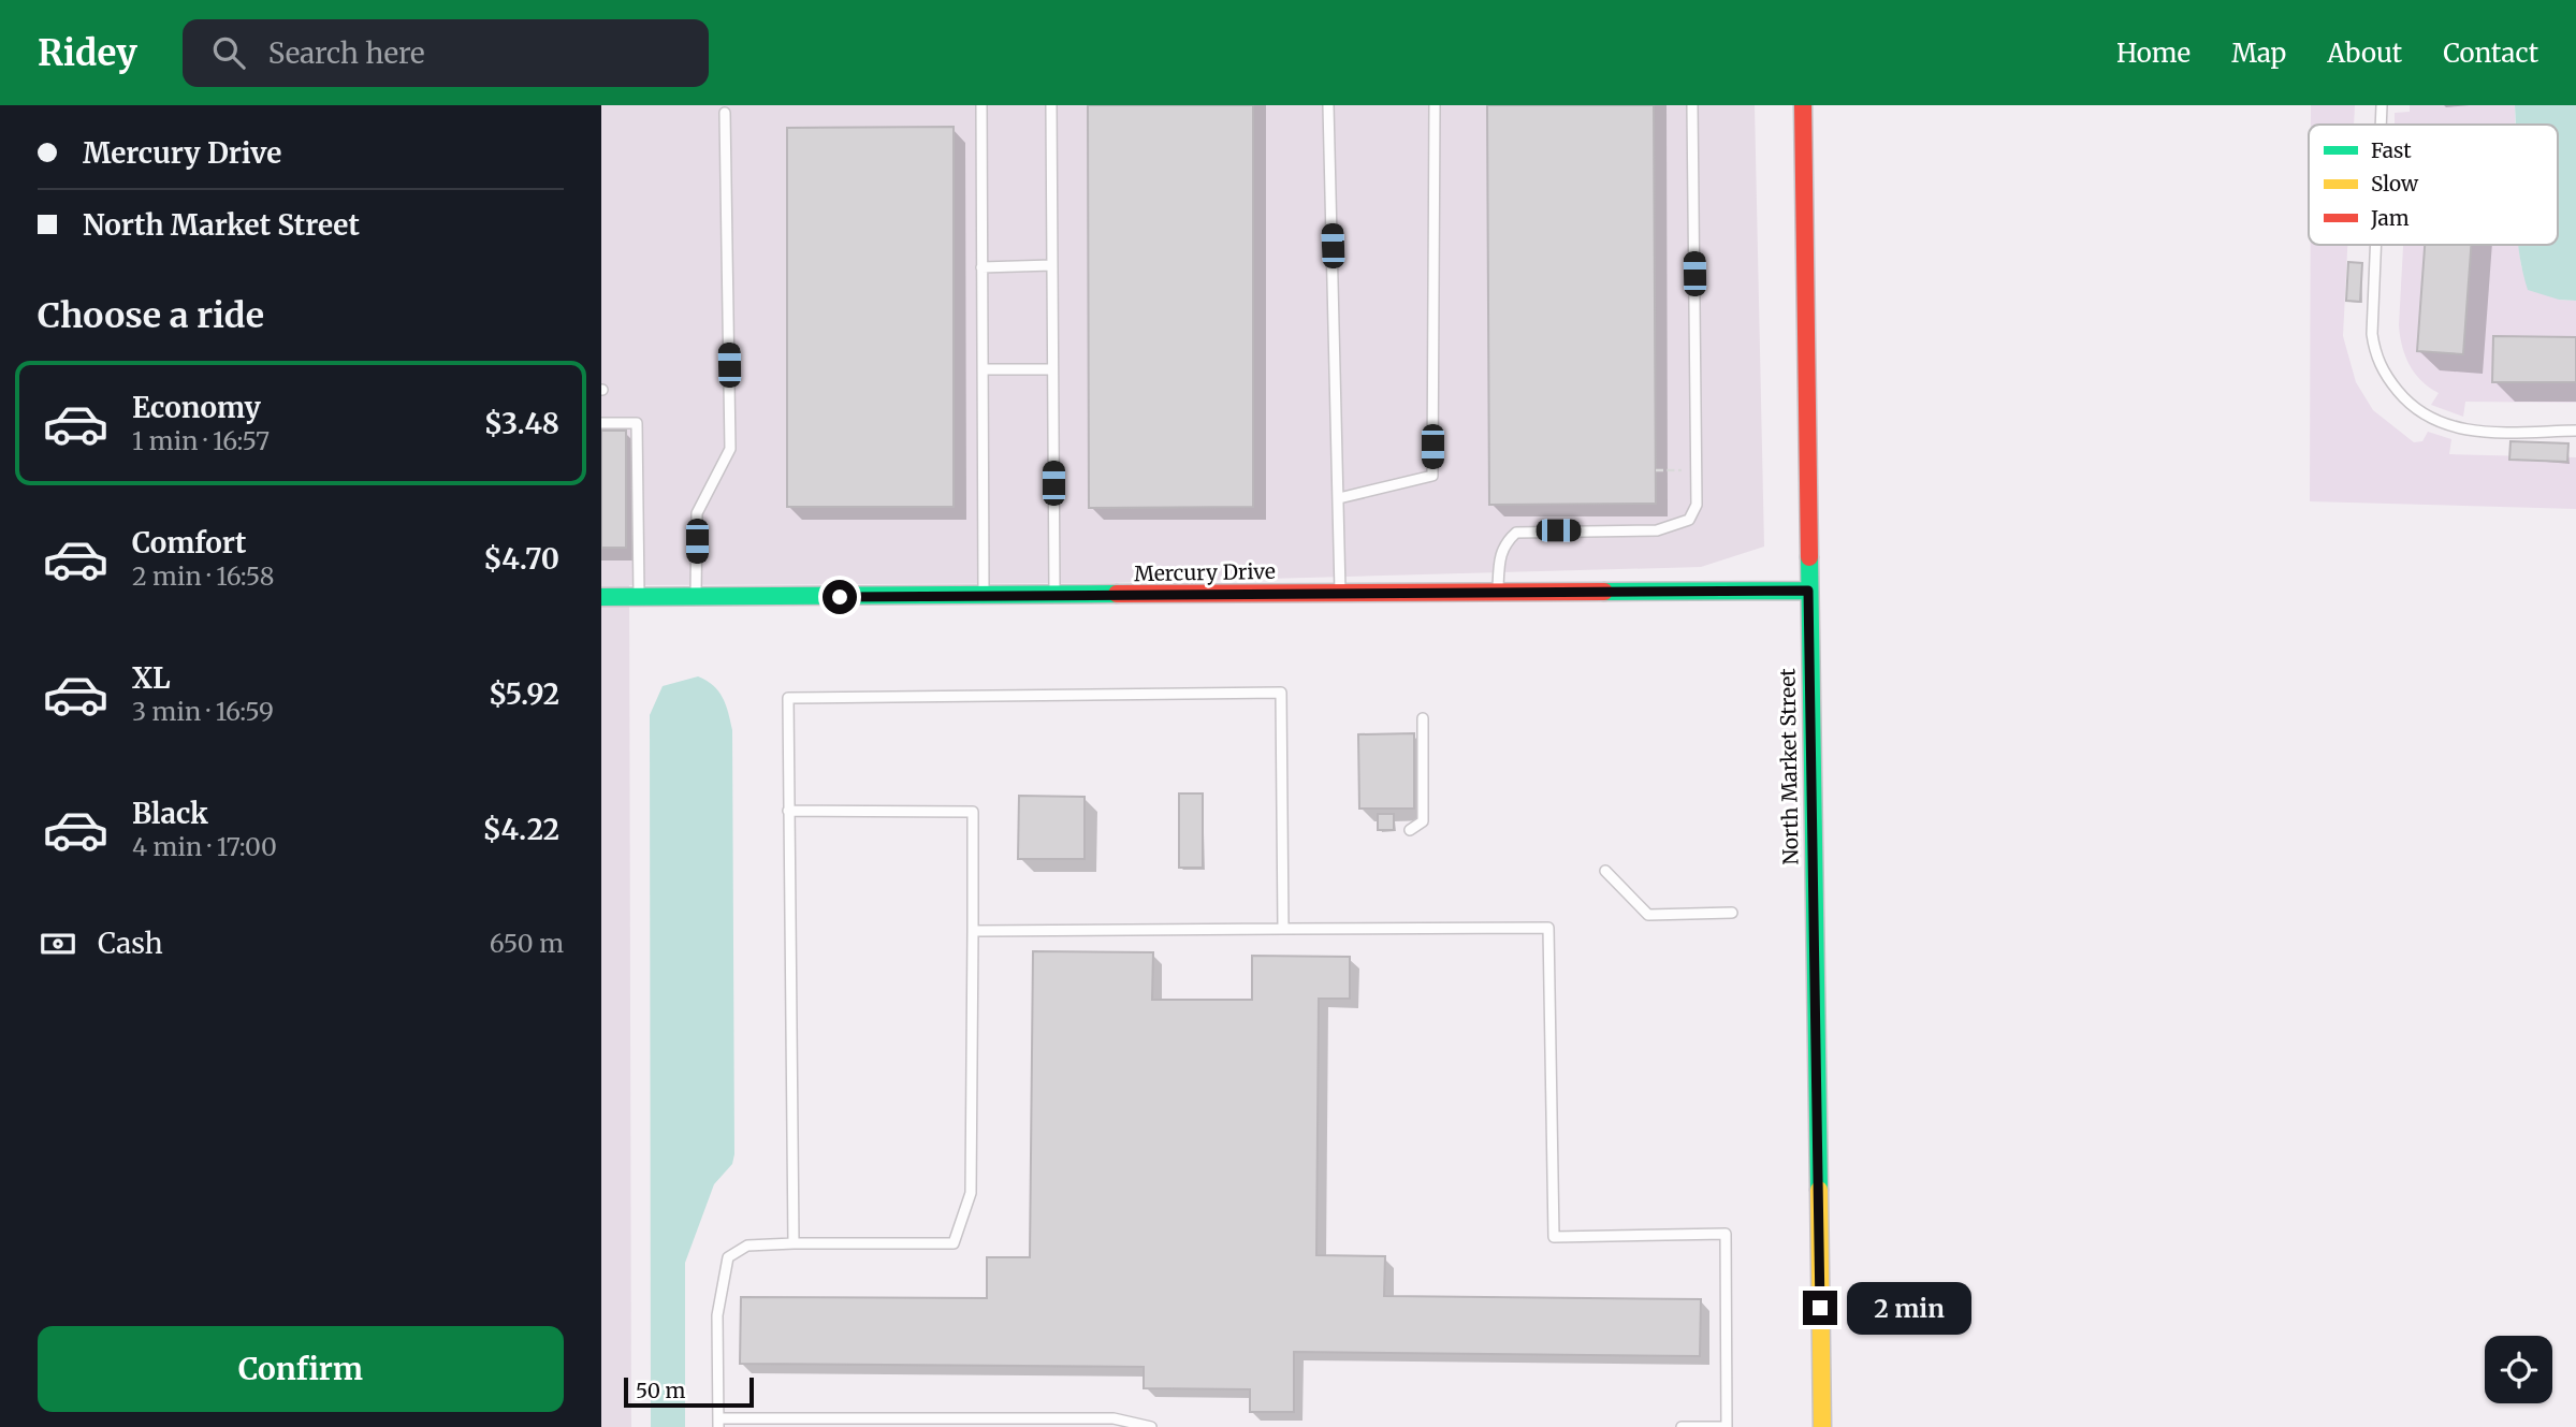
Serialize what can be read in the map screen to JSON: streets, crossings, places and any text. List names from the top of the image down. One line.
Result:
{"streets":{"main road":["Mercury Drive","North Market Street"]},"crossings":[["Mercury Drive","North Market Street"]],"legend":["Fast","Slow","Jam"],"scale_bar":"50 m","page":{"header":"Ridey","search":"Search here","nav":["Home","Map","About","Contact"],"banner":["Mercury Drive","North Market Street"],"heading":"Choose a ride","list":[{"name":"Economy","note":"1 min · 16:57","value":"$3.48"},{"name":"Comfort","note":"2 min · 16:58","value":"$4.70"},{"name":"XL","note":"3 min · 16:59","value":"$5.92"},{"name":"Black","note":"4 min · 17:00","value":"$4.22"}],"pay":["Cash","650 m"],"bubble":"2 min","buttons":"Confirm","scale":"50 m"}}
